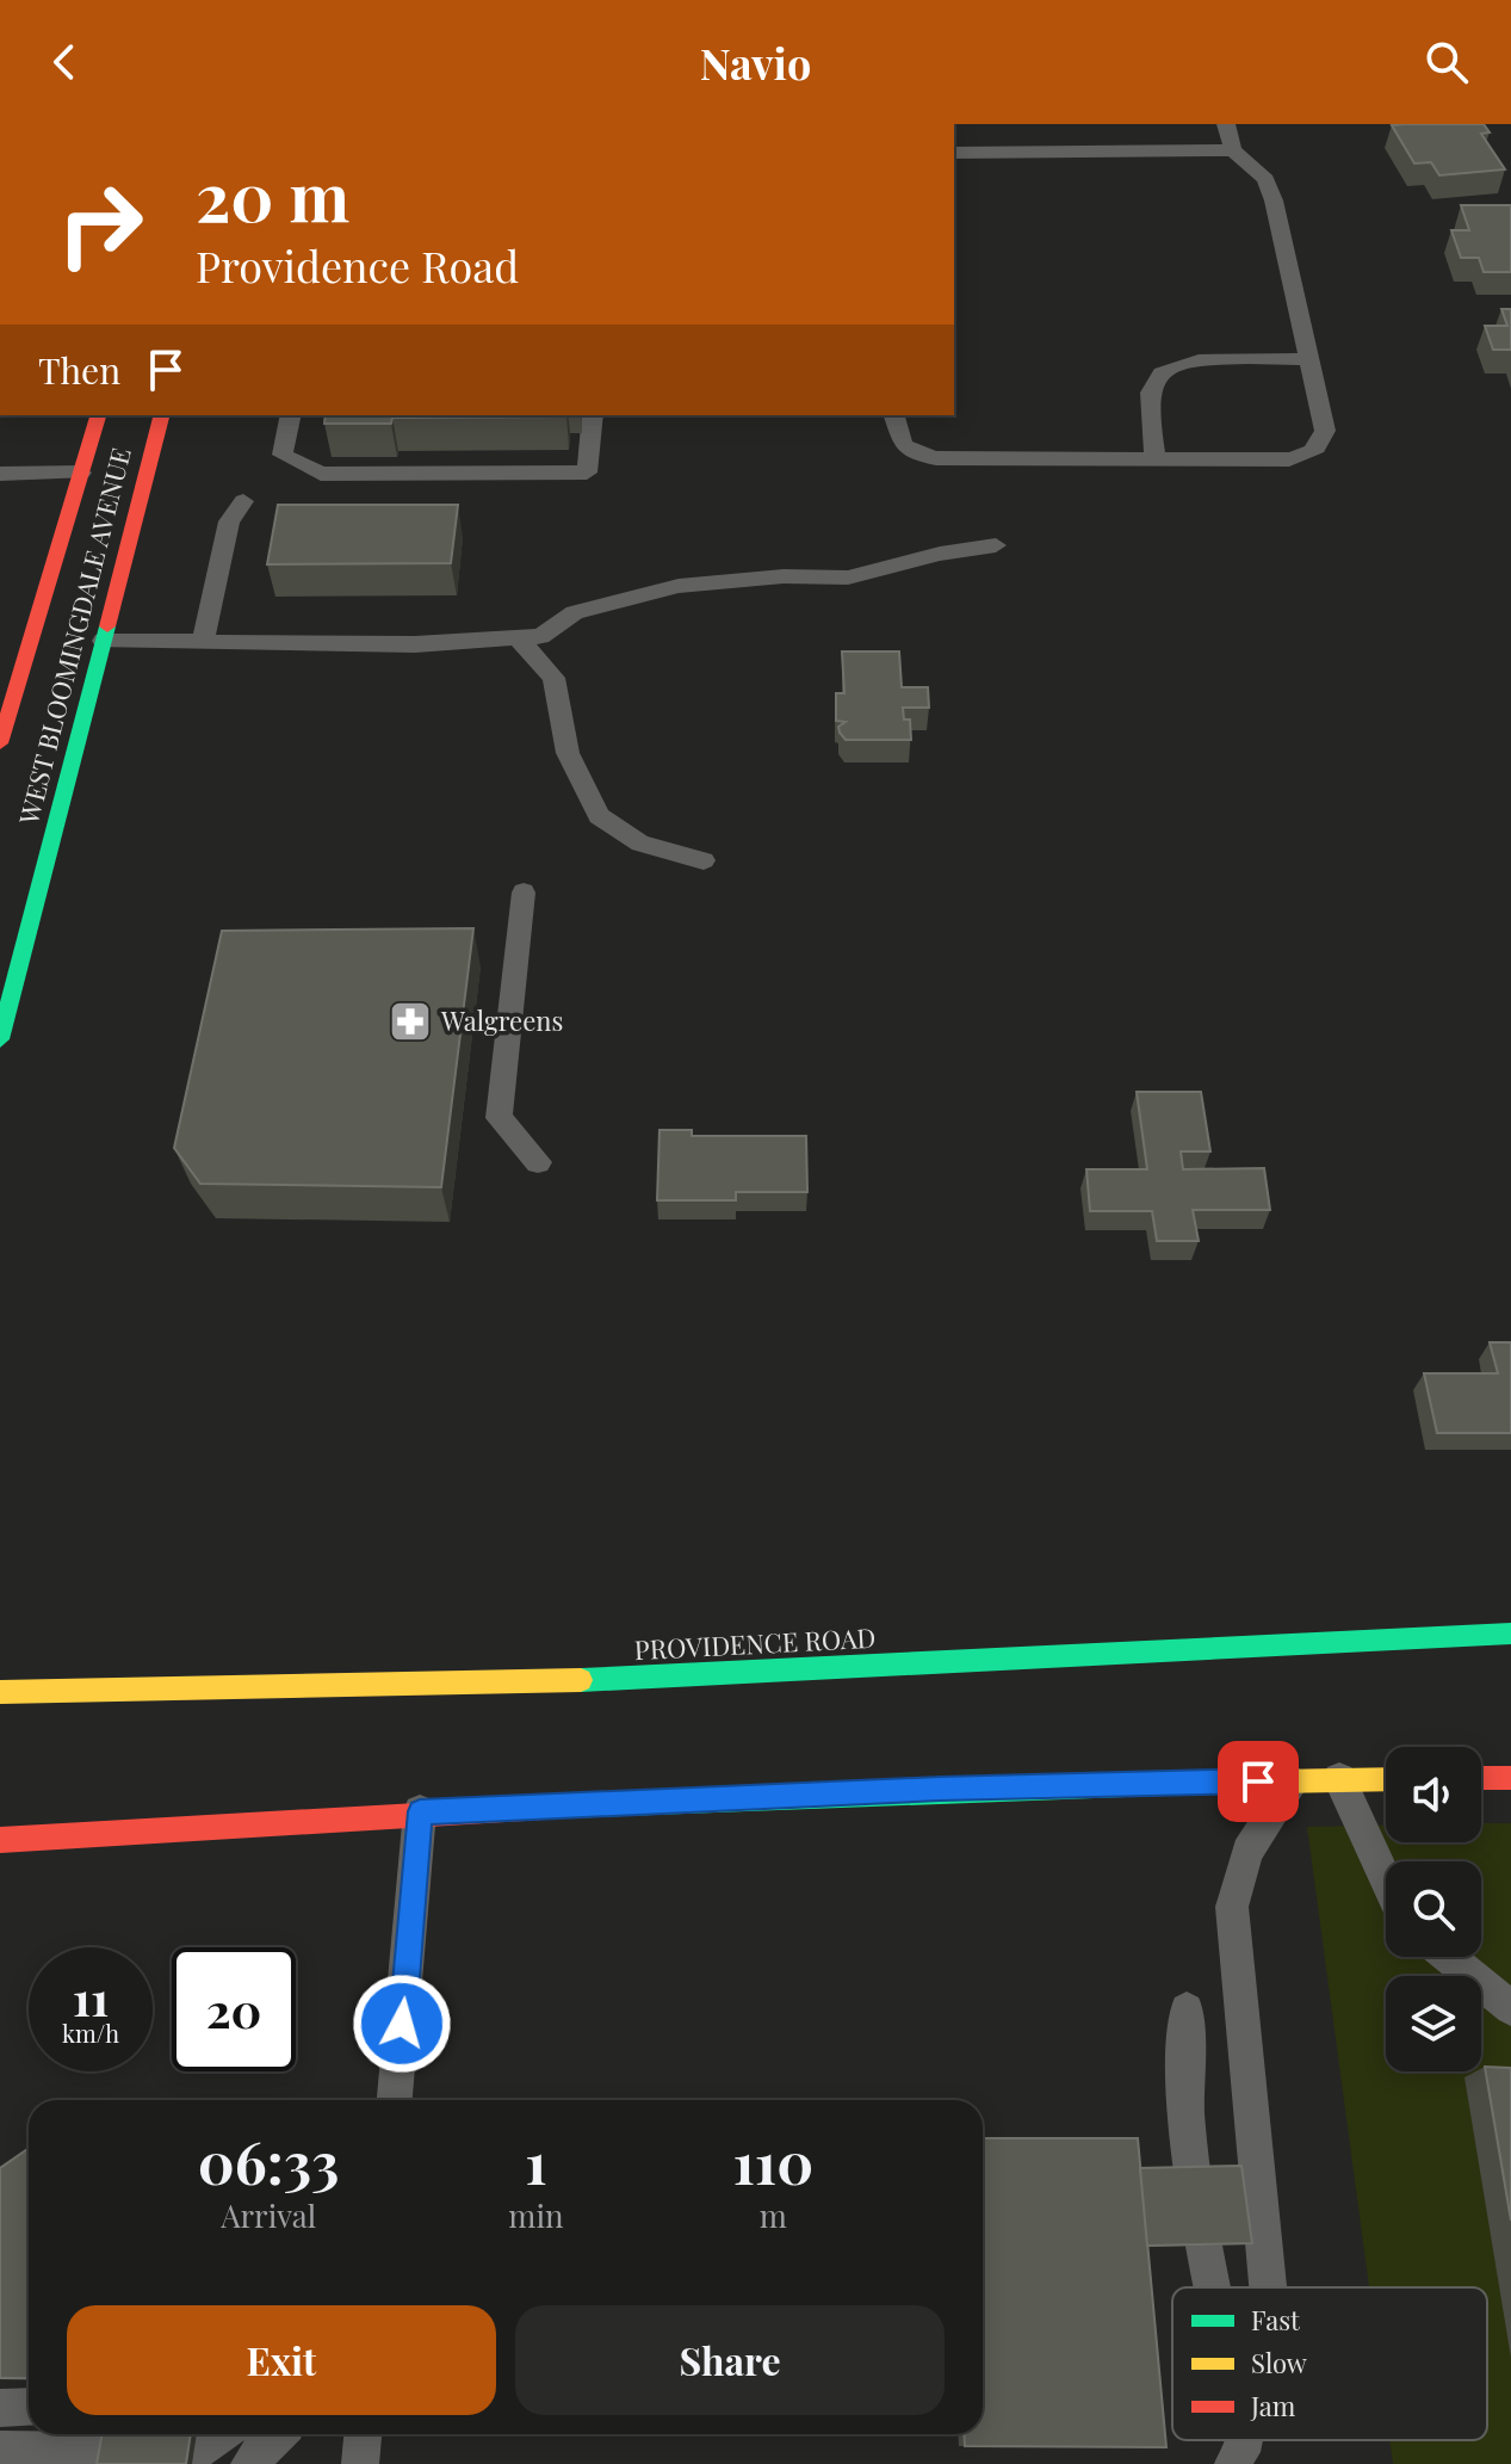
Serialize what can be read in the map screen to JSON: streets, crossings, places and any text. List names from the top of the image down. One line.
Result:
{"streets":{"main road":["WEST BLOOMINGDALE AVENUE","PROVIDENCE ROAD"]},"places":{"pharmacy":["Walgreens"]},"legend":["Fast","Slow","Jam"],"page":{"header":"Navio","turn":["20 m","Providence Road"],"then":"Then","speed":"11 km/h","limit":"20","eta":["06:33","Arrival","1","min","110","m"],"buttons":["Exit","Share"]}}
